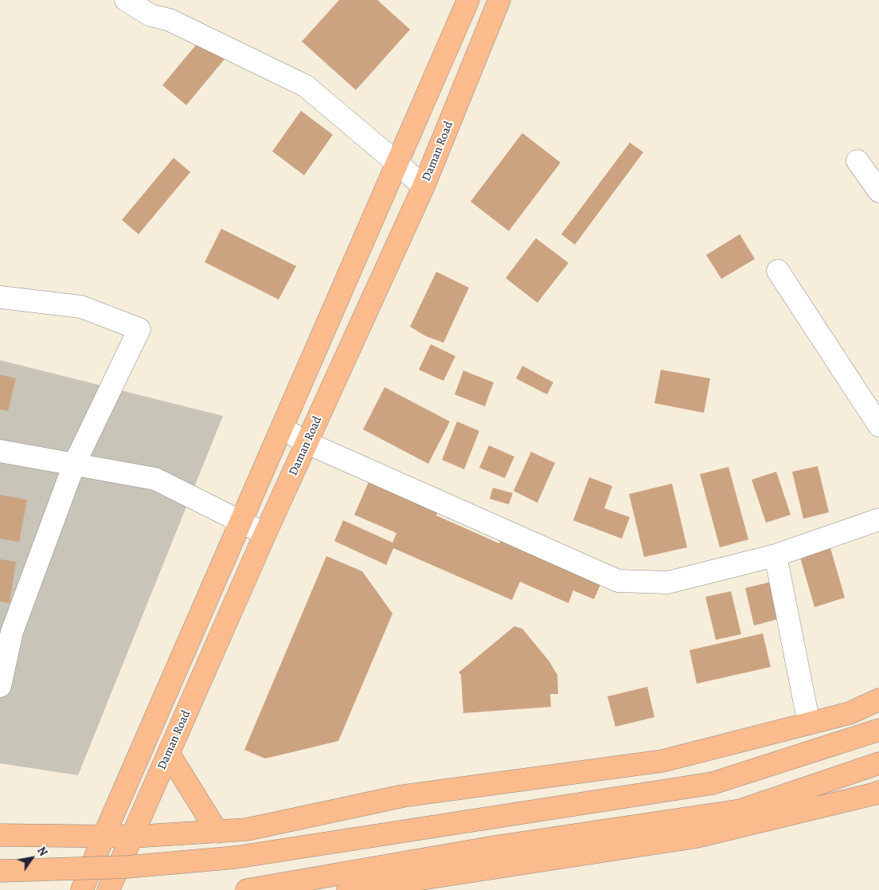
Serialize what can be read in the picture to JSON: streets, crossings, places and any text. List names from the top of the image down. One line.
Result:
{"streets":{"main road":["Daman Road"]},"north":"top right"}
